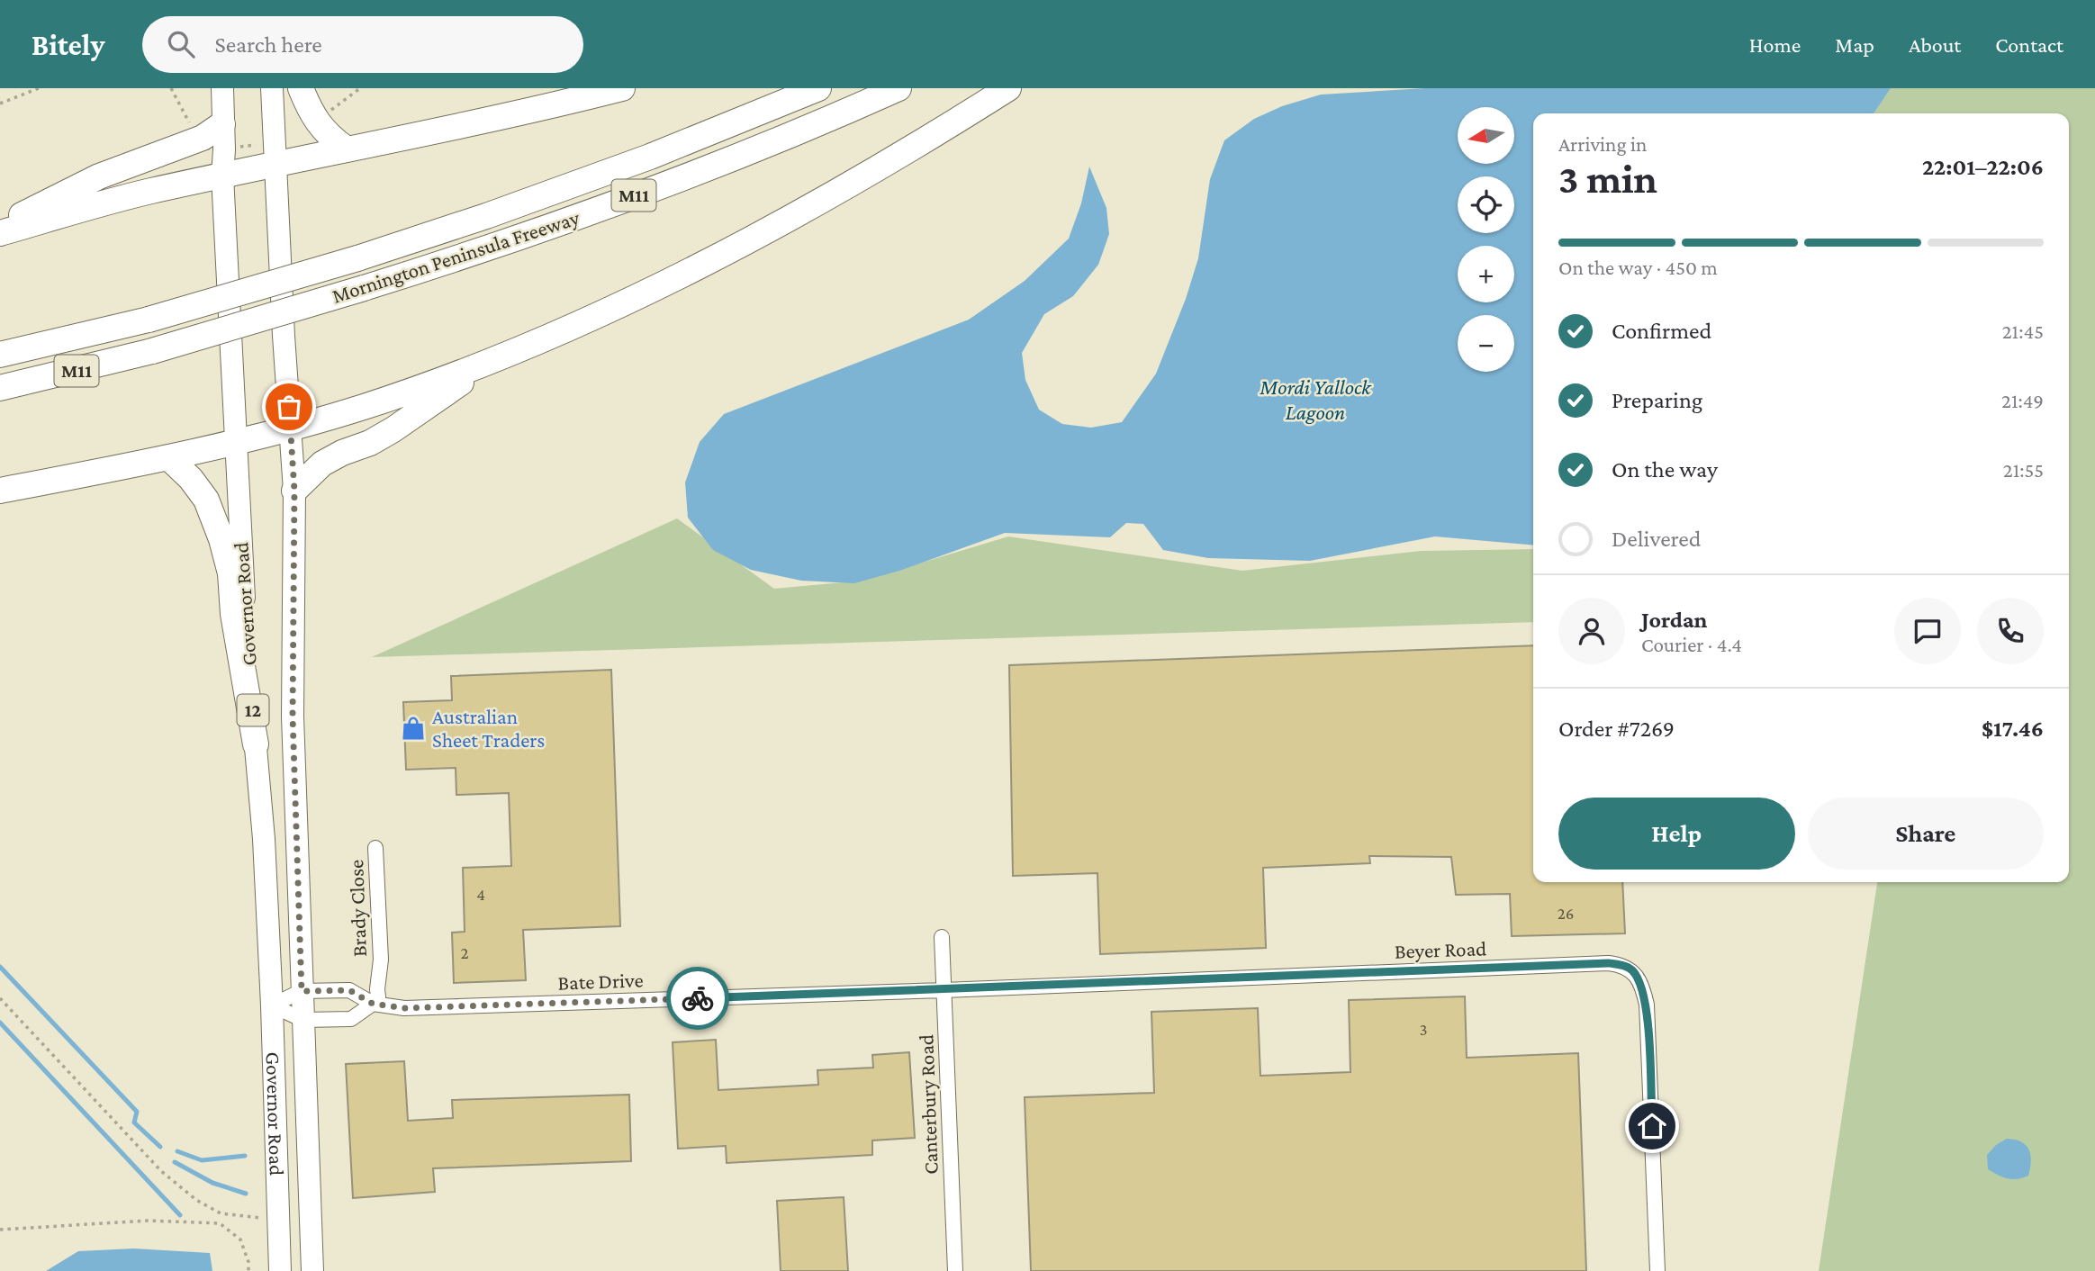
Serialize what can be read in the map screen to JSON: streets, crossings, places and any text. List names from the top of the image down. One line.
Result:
{"streets":{"highway":["M11","Mornington Peninsula Freeway"],"main road":["Governor Road","12"],"street":["Brady Close","Beyer Road","Bate Drive","Canterbury Road"]},"crossings":[["Governor Road","Bate Drive"],["Brady Close","Bate Drive"],["Beyer Road","Bate Drive"],["Beyer Road","Canterbury Road"],["Bate Drive","Canterbury Road"]],"water":["Mordi Yallock Lagoon"],"places":{"shop":["Australian Sheet Traders"]},"house_numbers":["4","26","2","3"],"north":"left","page":{"header":"Bitely","search":"Search here","nav":["Home","Map","About","Contact"],"map_buttons":["+","−"],"heading":["3 min","Arriving in","22:01–22:06"],"panel":["Jordan","Courier · 4.4","Order #7269","$17.46"],"bar":"On the way · 450 m","list":[["Confirmed","21:45"],["Preparing","21:49"],["On the way","21:55"],"Delivered"],"buttons":["Help","Share"]}}
